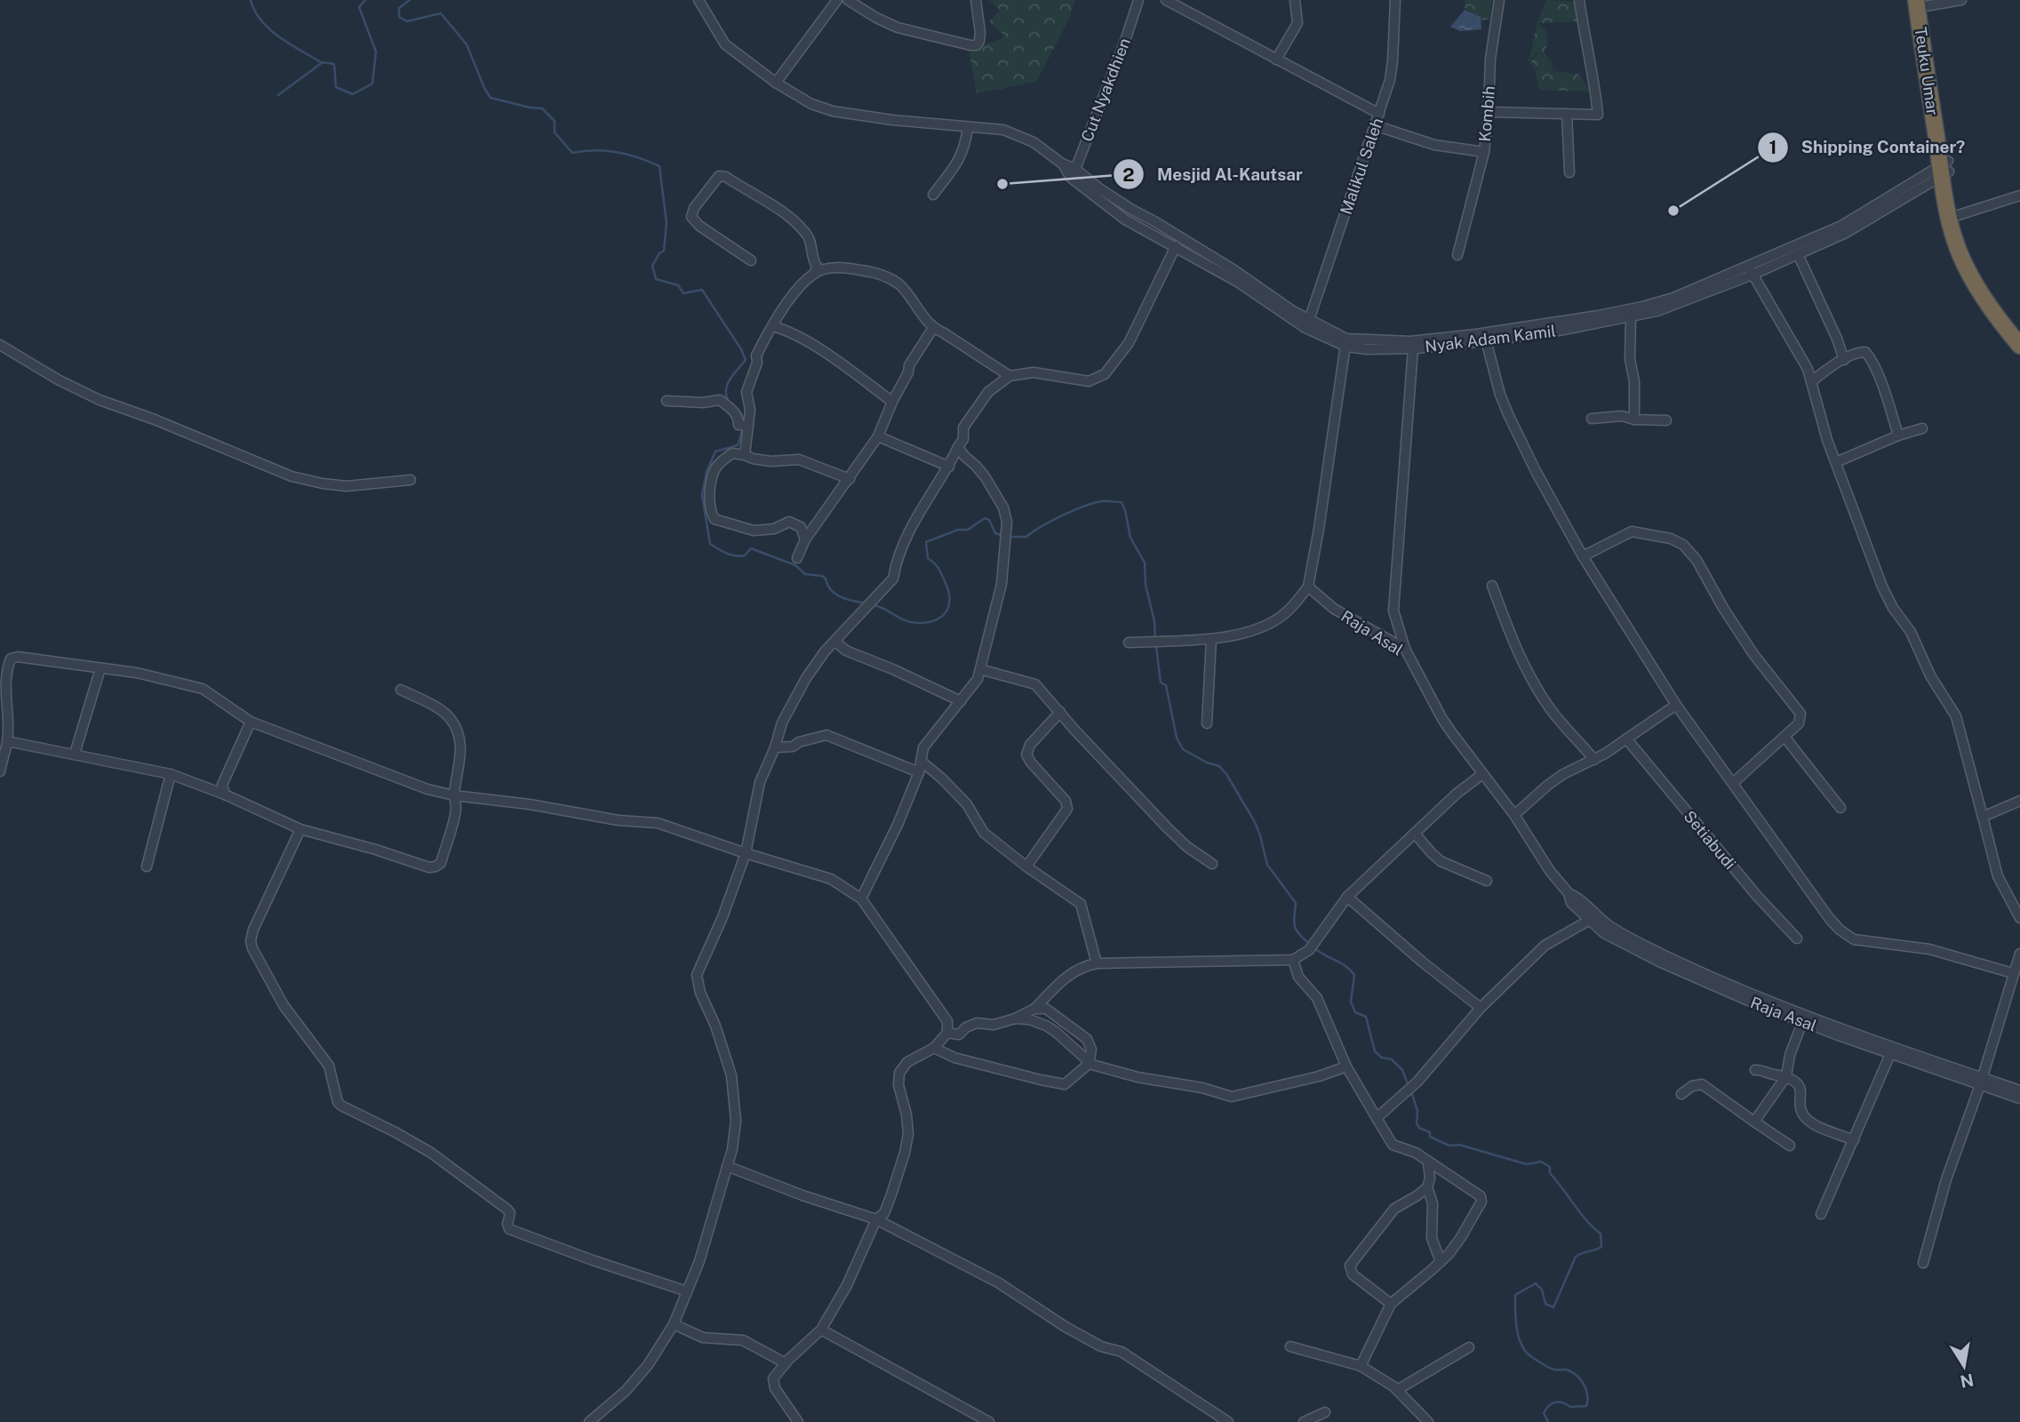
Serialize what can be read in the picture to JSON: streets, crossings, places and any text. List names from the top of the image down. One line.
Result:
{"streets":{"street":["Cut Nyakdhien","Kombih","Malikul Saleh","Nyak Adam Kamil","Raja Asal","Setiabudi"]},"crossings":[["Cut Nyakdhien","Nyak Adam Kamil"],["Kombih","Malikul Saleh"],["Malikul Saleh","Nyak Adam Kamil"]],"places":["Mesjid Al-Kautsar","Shipping Container?"],"north":"bottom"}
